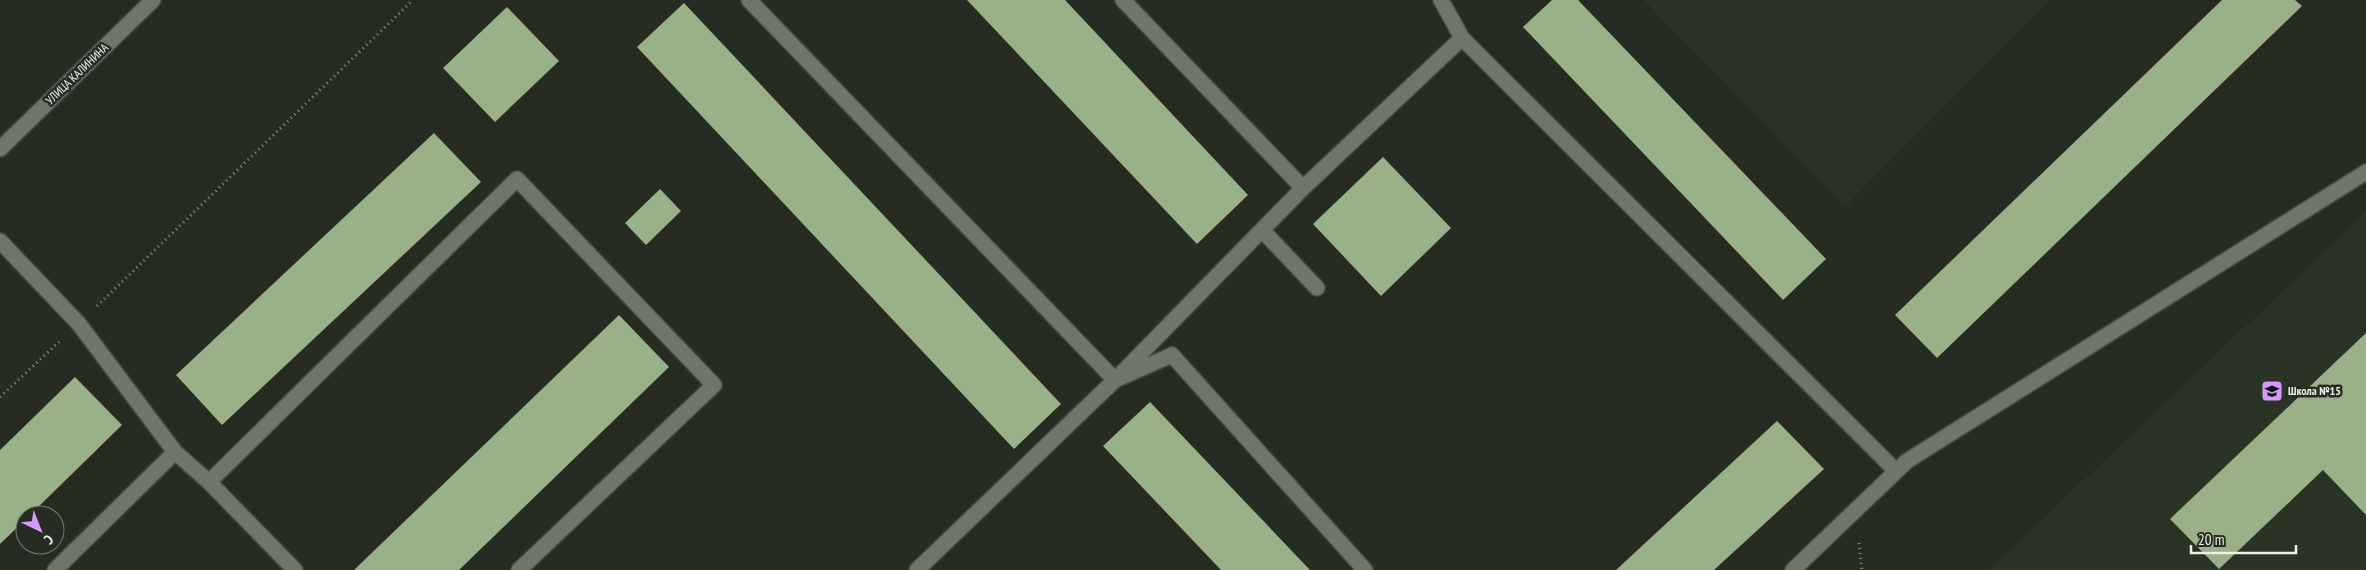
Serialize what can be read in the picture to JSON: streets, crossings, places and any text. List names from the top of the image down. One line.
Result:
{"streets":{"street":["УЛИЦА КАЛИНИНА"]},"places":{"school or university":["Школа №15"]},"scale_bar":"20 m","north":"bottom right"}
